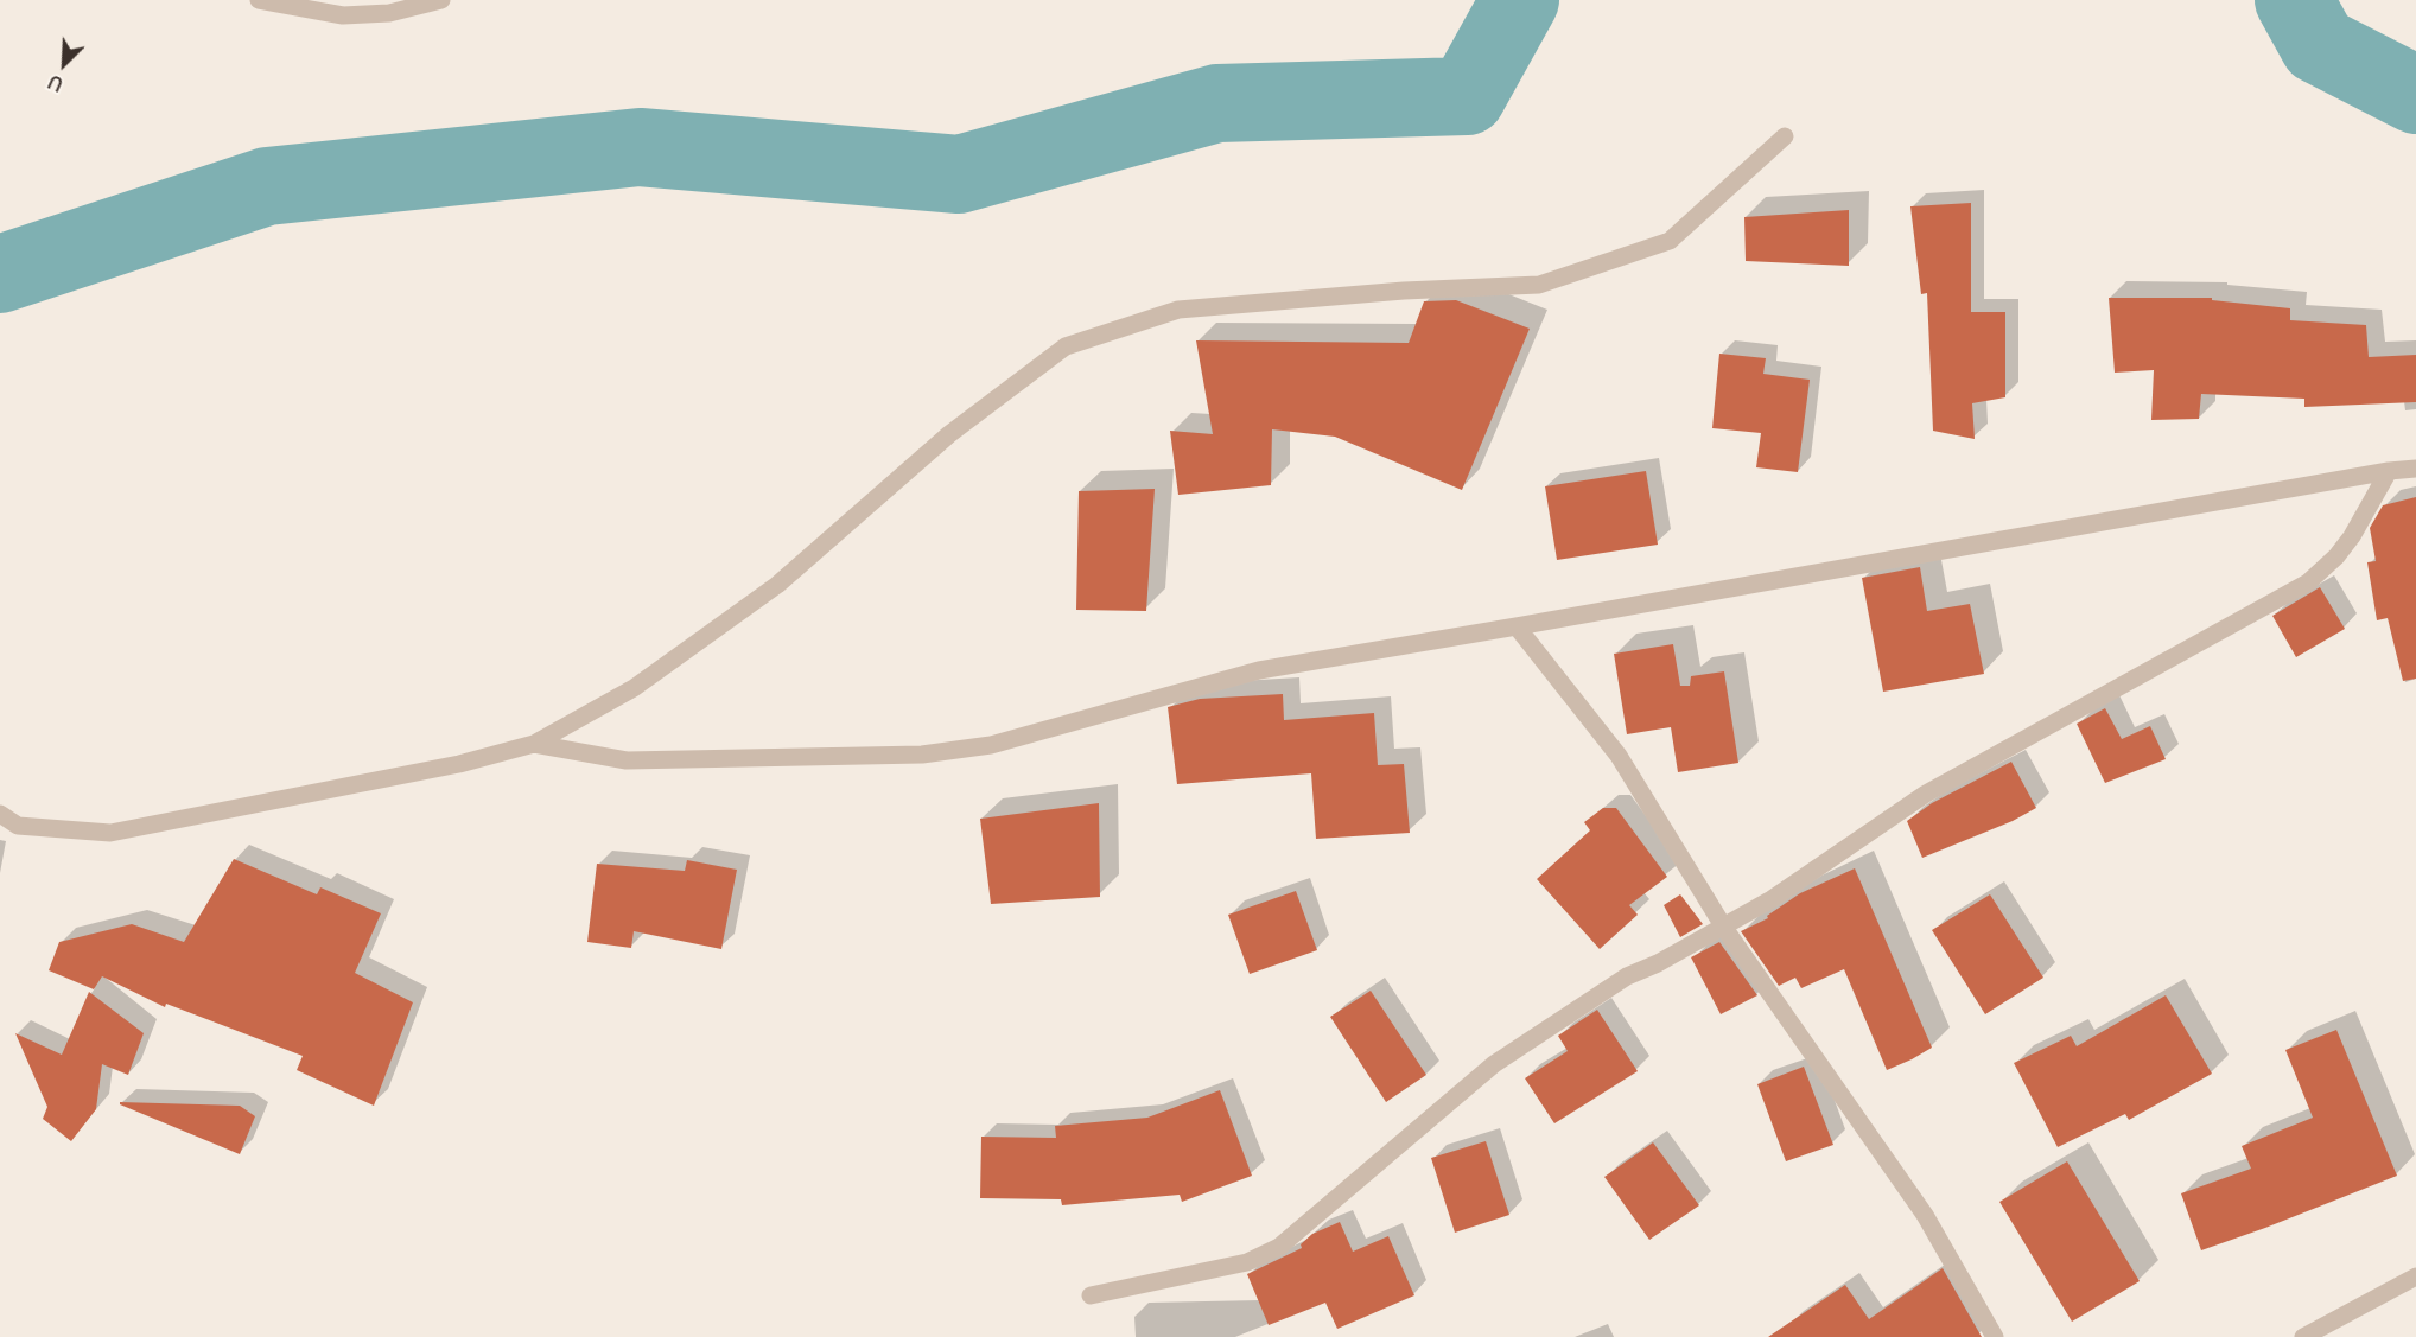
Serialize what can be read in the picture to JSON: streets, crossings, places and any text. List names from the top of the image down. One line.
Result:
{"north":"bottom left"}
